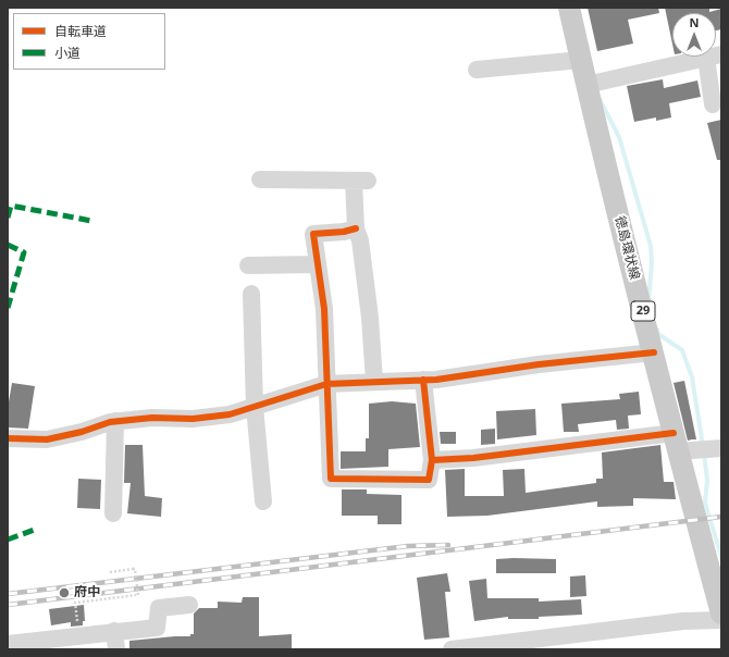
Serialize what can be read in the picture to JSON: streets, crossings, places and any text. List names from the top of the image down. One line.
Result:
{"streets":{"main road":["徳島環状線","29"]},"places":["府中"],"legend":["自転車道","小道"],"north":"top"}
